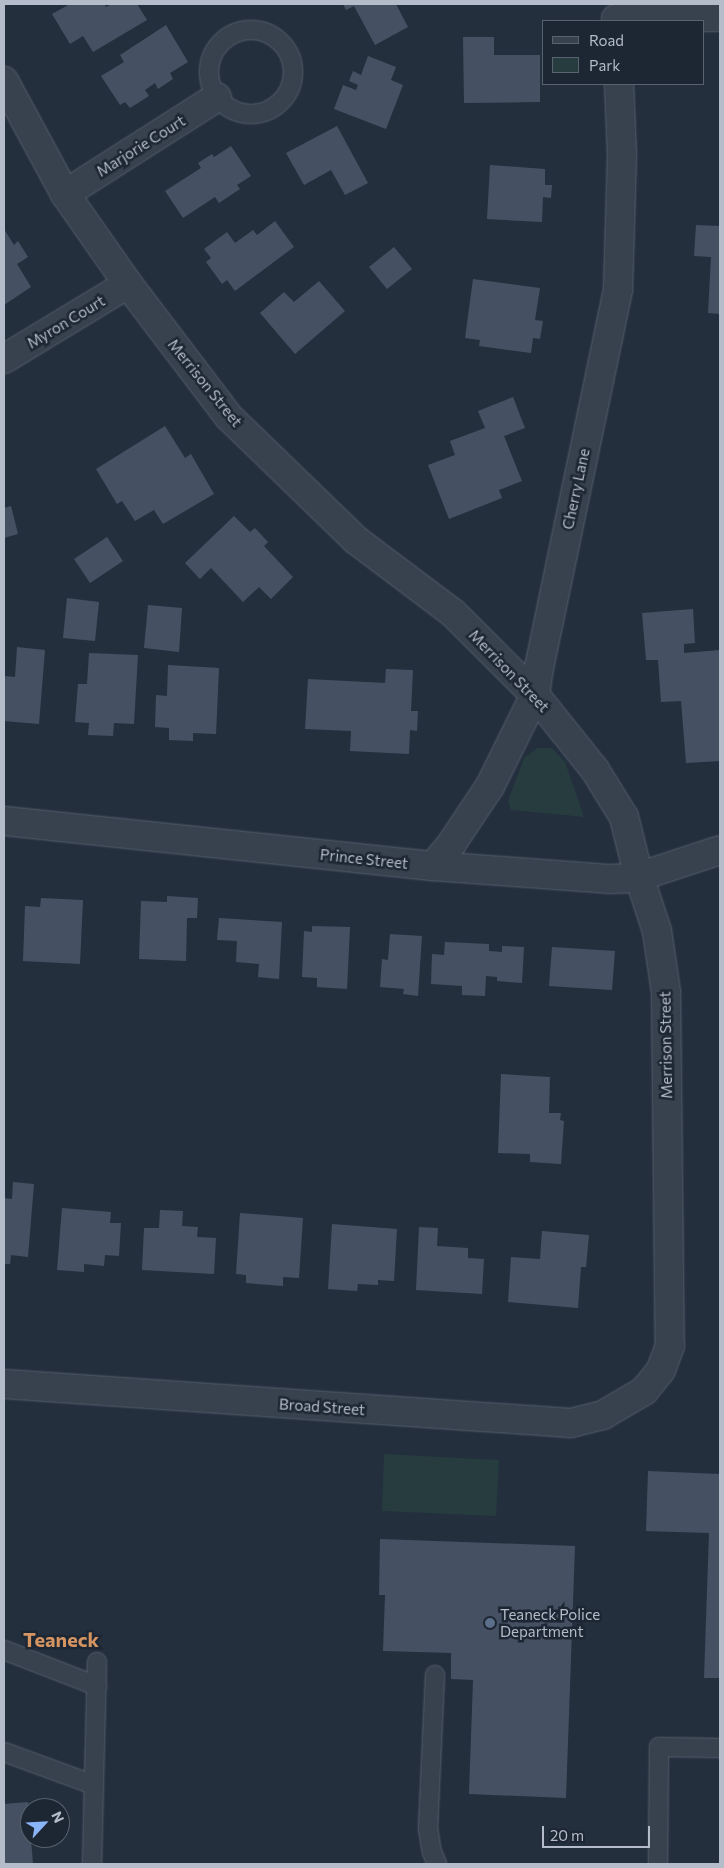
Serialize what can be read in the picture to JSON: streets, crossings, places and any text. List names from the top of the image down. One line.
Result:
{"streets":{"street":["Marjorie Court","Myron Court","Merrison Street","Cherry Lane","Prince Street","Broad Street"]},"crossings":[["Marjorie Court","Merrison Street"],["Myron Court","Merrison Street"],["Merrison Street","Cherry Lane"],["Merrison Street","Prince Street"],["Merrison Street","Broad Street"],["Cherry Lane","Prince Street"]],"districts":["Teaneck"],"places":["Teaneck Police Department"],"legend":["Road","Park"],"scale_bar":"20 m","north":"top right"}
